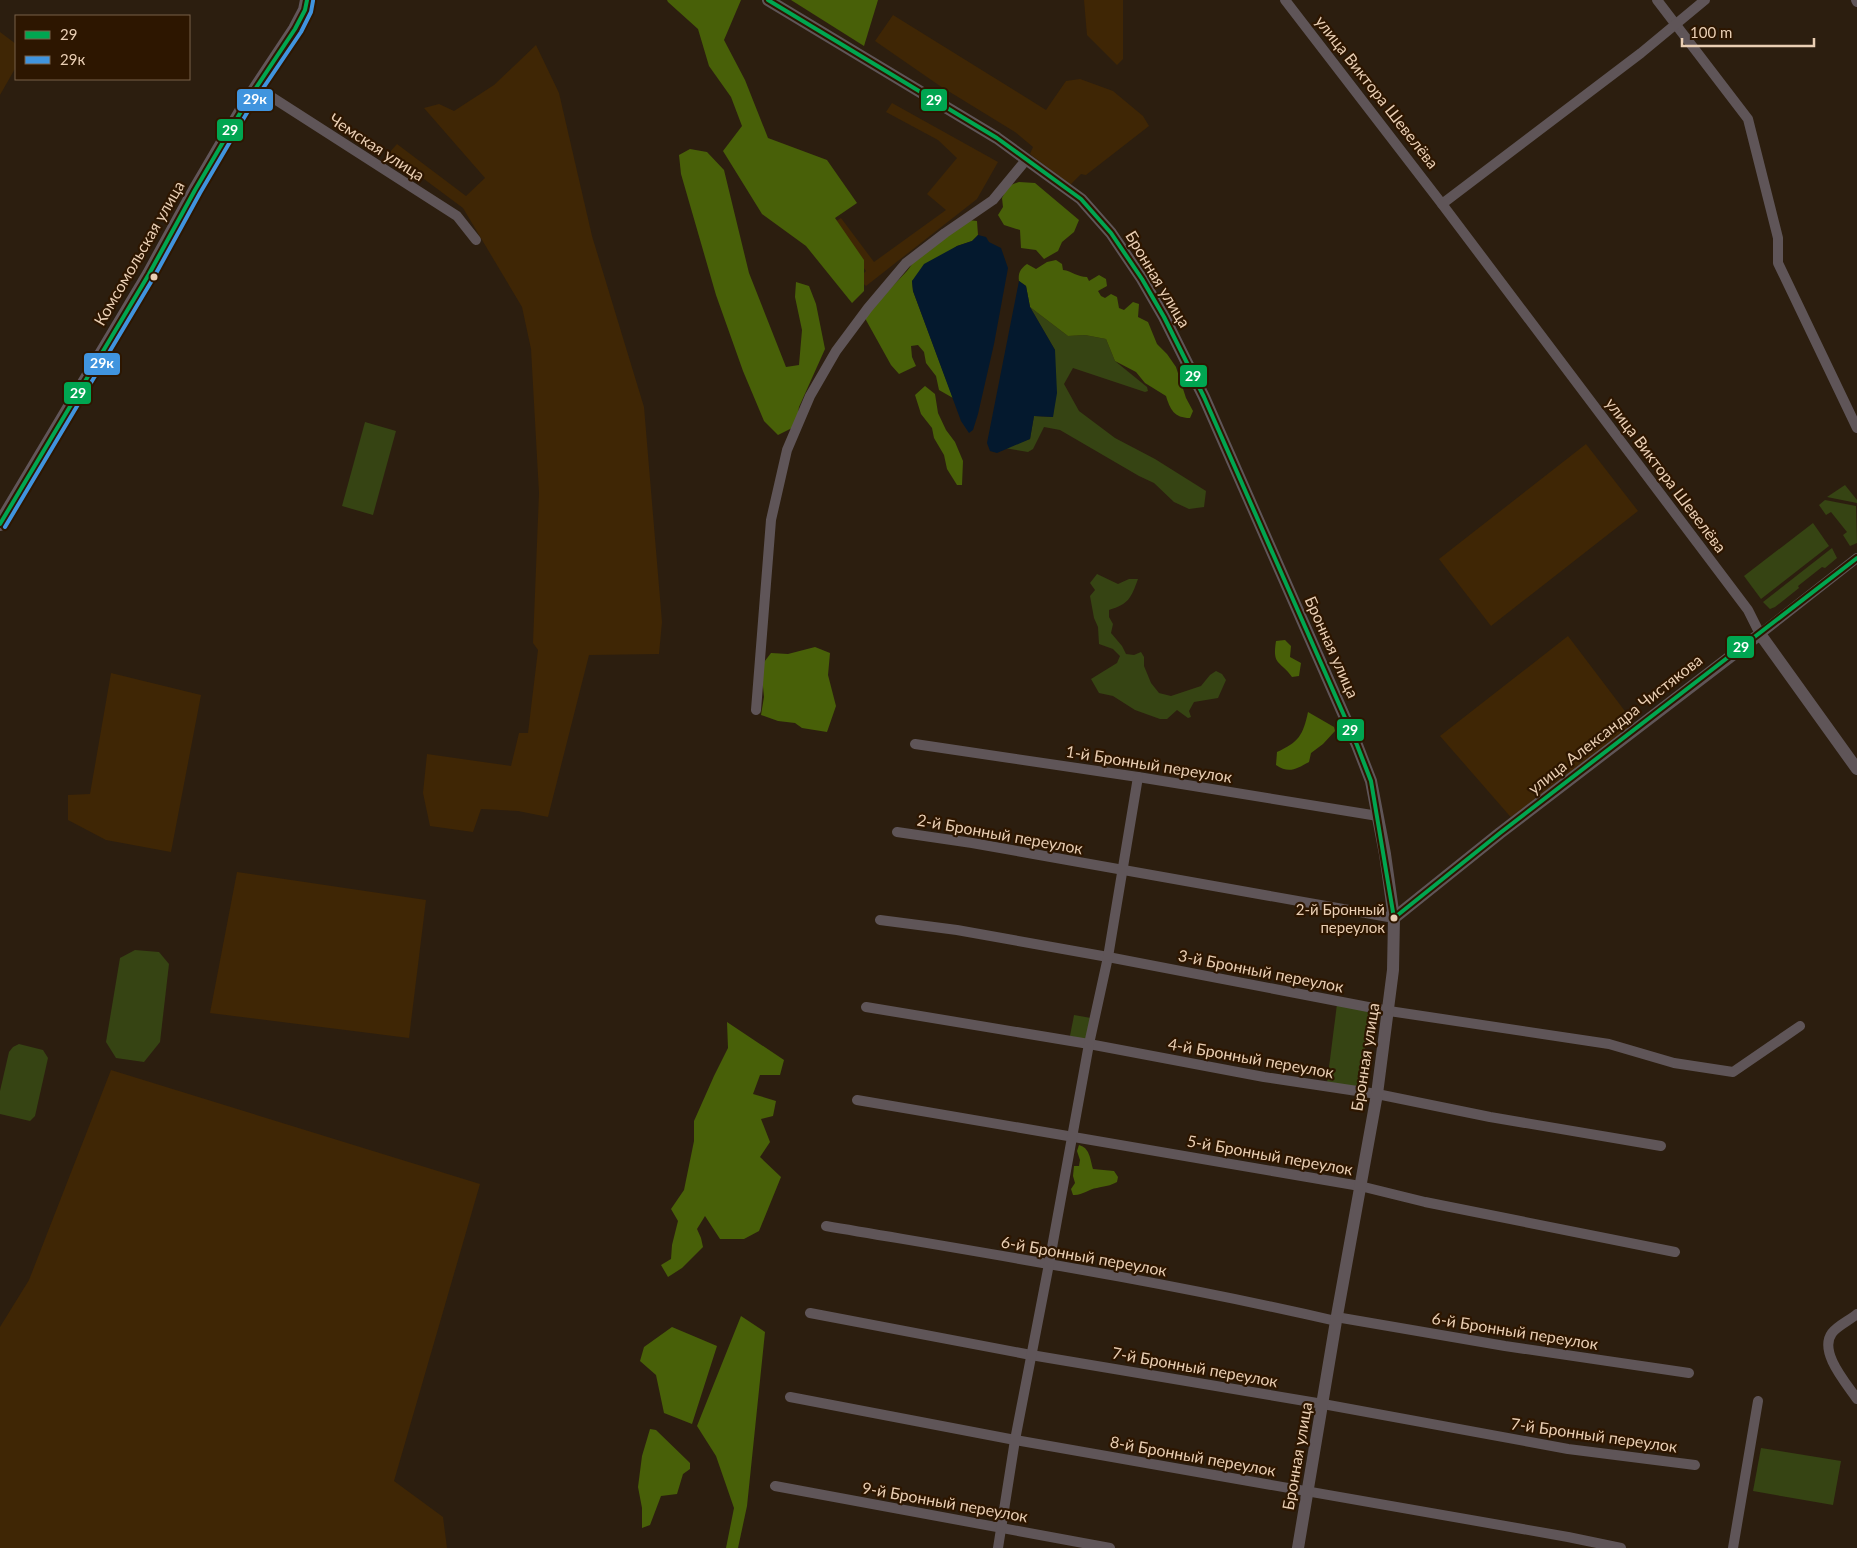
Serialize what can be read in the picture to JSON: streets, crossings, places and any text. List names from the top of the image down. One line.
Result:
{"streets":{"main road":["Комсомольская улица"],"street":["улица Виктора Шевелёва","Чемская улица","Бронная улица","улица Александра Чистякова","1-й Бронный переулок","2-й Бронный переулок","3-й Бронный переулок","4-й Бронный переулок","5-й Бронный переулок","6-й Бронный переулок","7-й Бронный переулок","8-й Бронный переулок","9-й Бронный переулок"]},"crossings":[["улица Виктора Шевелёва","улица Александра Чистякова"],["Чемская улица","Комсомольская улица"],["Бронная улица","улица Александра Чистякова"],["Бронная улица","1-й Бронный переулок"],["Бронная улица","2-й Бронный переулок"],["Бронная улица","3-й Бронный переулок"],["Бронная улица","4-й Бронный переулок"],["Бронная улица","5-й Бронный переулок"],["Бронная улица","6-й Бронный переулок"],["Бронная улица","7-й Бронный переулок"],["Бронная улица","8-й Бронный переулок"],["улица Александра Чистякова","2-й Бронный переулок"]],"places":["2-й Бронный переулок"],"lines":["transit line 29","transit line 29к"],"legend":["29","29к"],"scale_bar":"100 m"}
